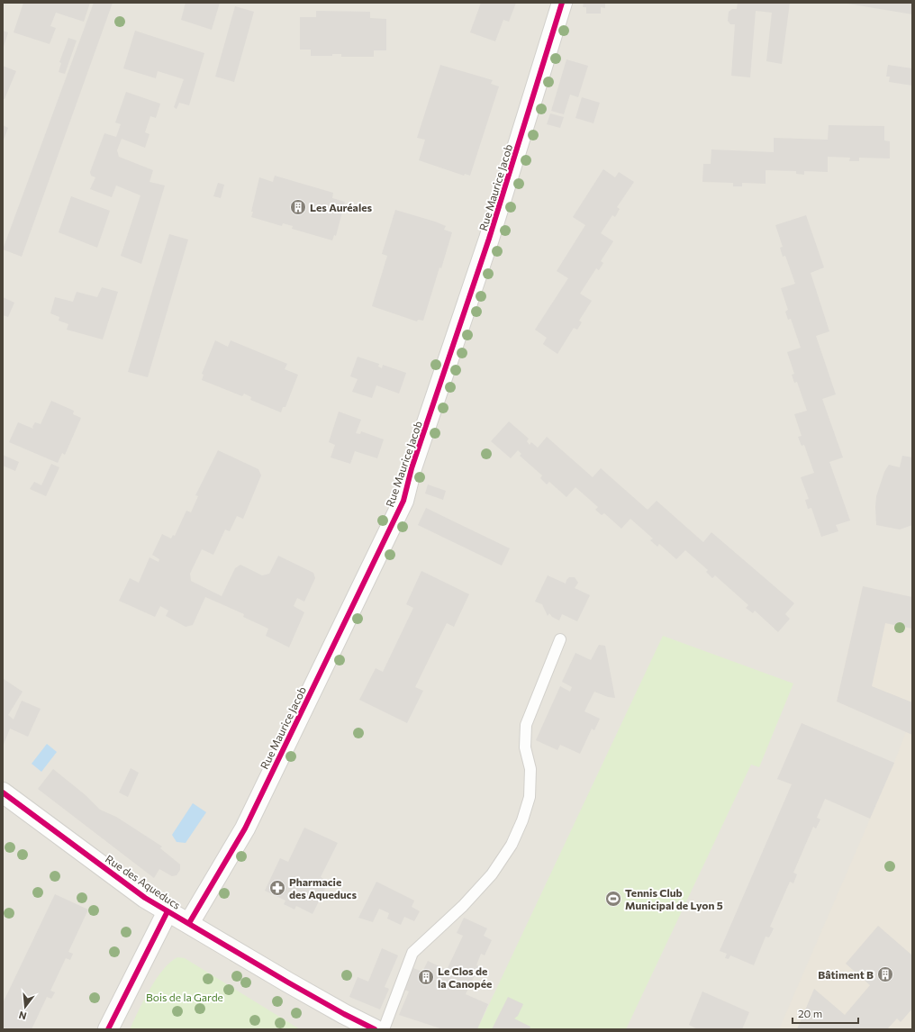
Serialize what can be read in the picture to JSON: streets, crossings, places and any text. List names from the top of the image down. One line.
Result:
{"streets":{"street":["Rue Maurice Jacob","Rue des Aqueducs"]},"crossings":[["Rue Maurice Jacob","Rue des Aqueducs"]],"parks":["Bois de la Garde"],"places":{"building":["Les Auréales","Bâtiment B","Le Clos de la Canopée"],"pharmacy":["Pharmacie des Aqueducs"],"sports":["Tennis Club Municipal de Lyon 5"]},"scale_bar":"20 m","north":"bottom"}
